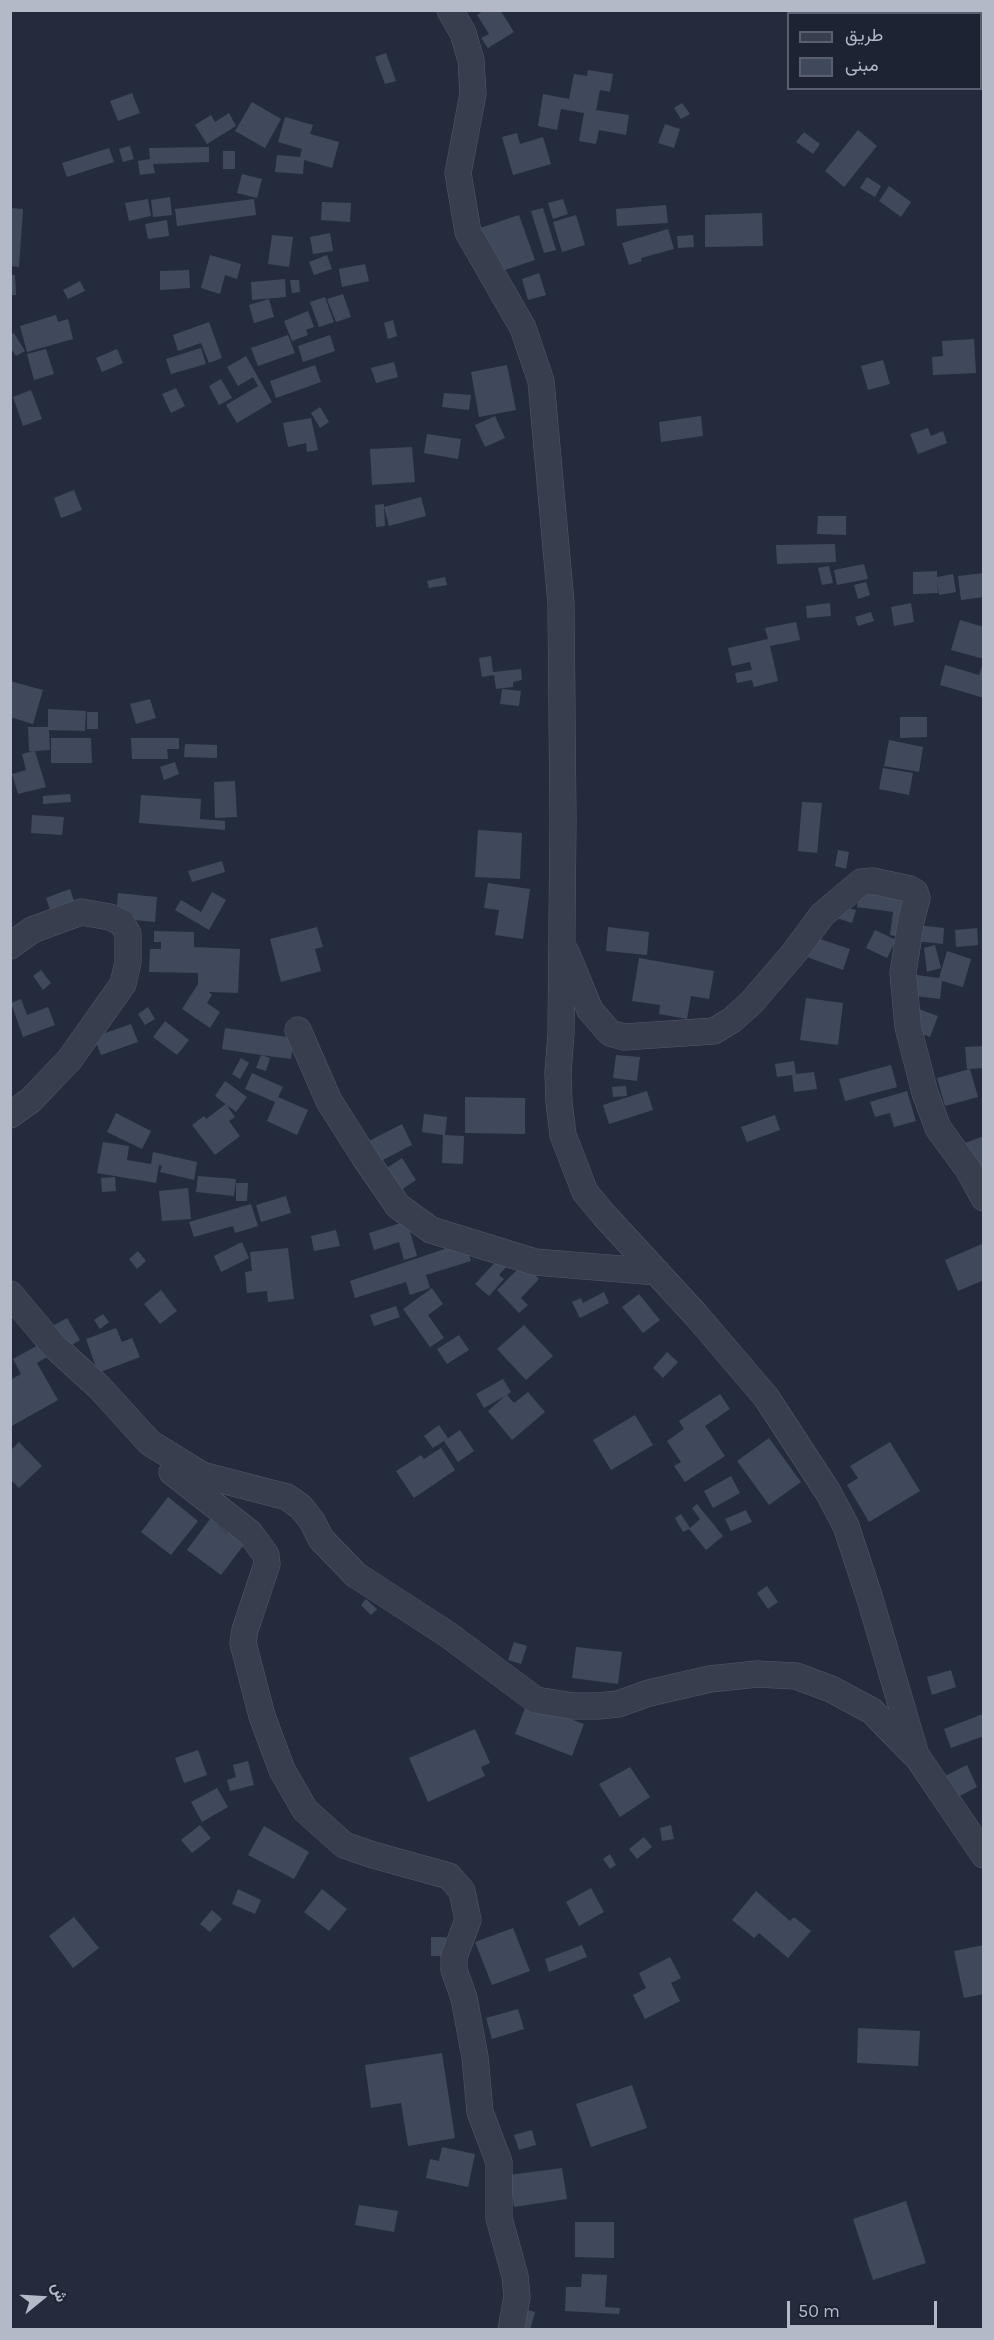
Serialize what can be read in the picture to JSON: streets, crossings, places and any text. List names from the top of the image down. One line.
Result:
{"legend":["طريق","مبنى"],"scale_bar":"50 m","north":"right"}
